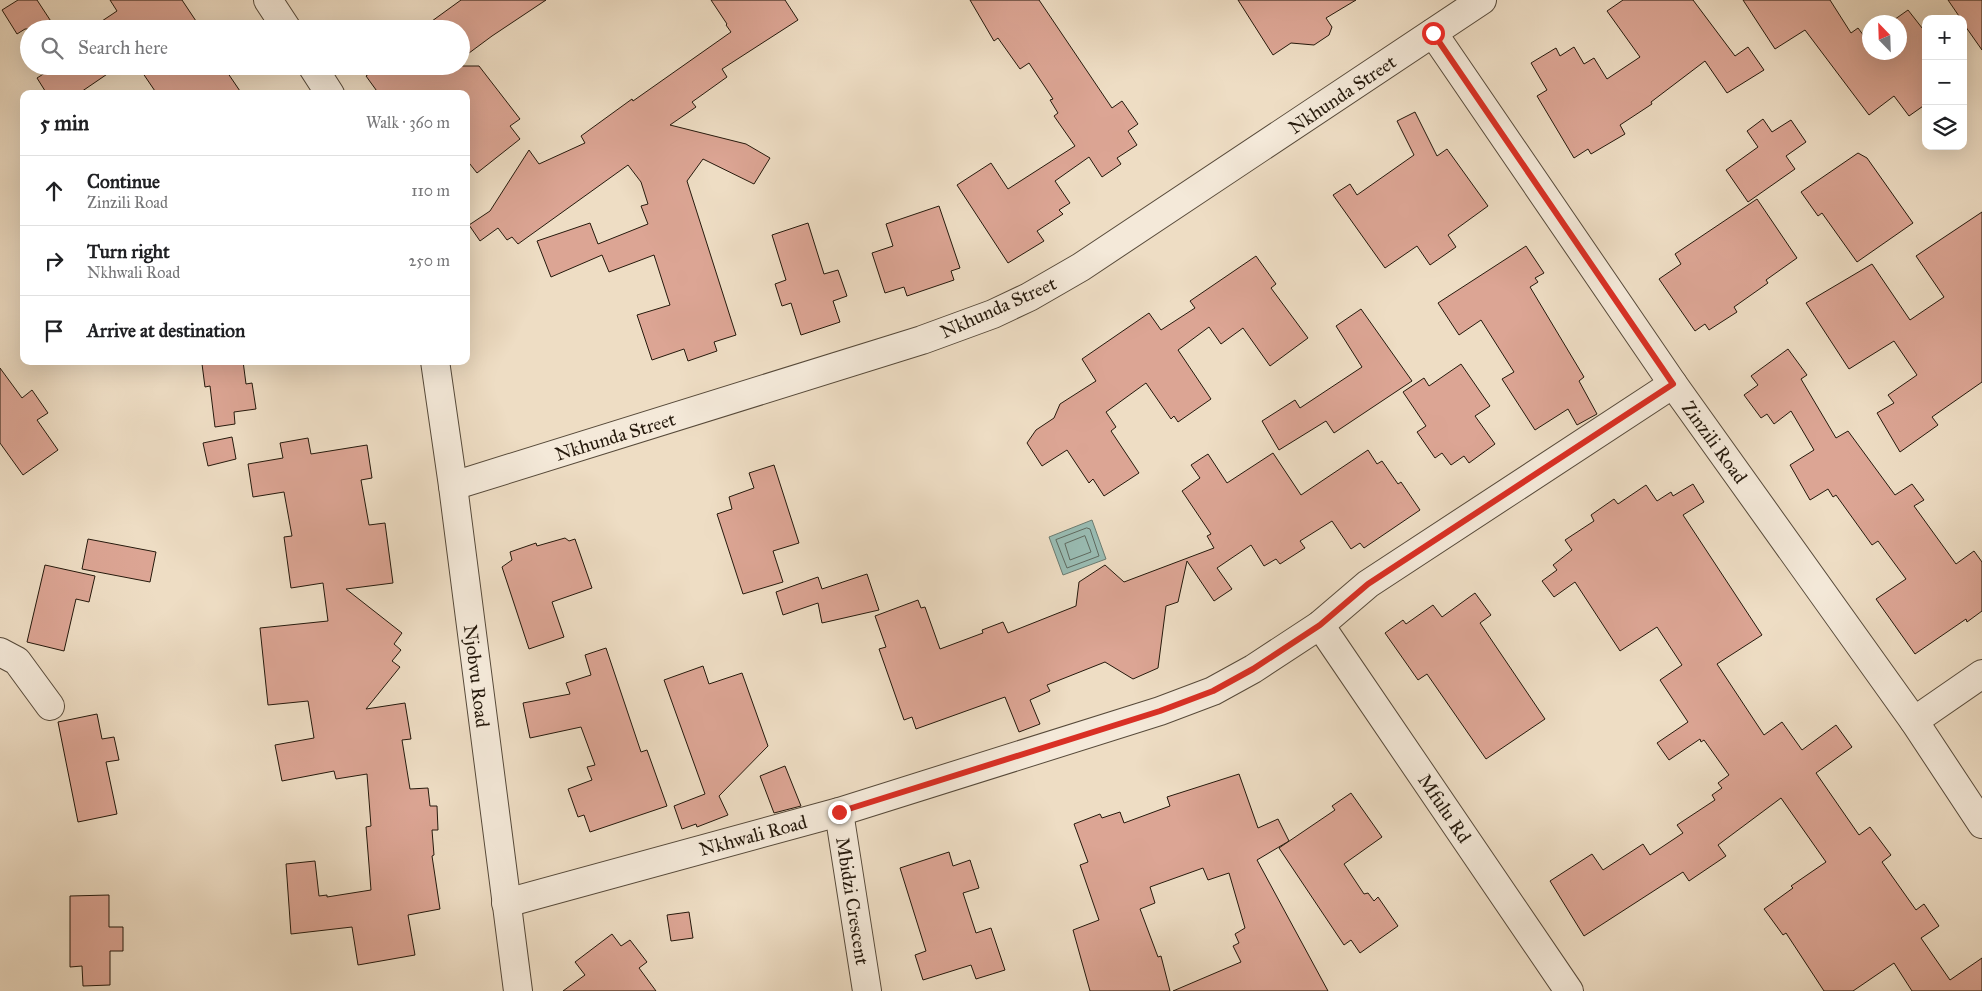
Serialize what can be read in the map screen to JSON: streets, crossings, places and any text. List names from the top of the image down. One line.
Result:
{"streets":{"street":["Nkhunda Street","Zinzili Road","Njobvu Road","Mfulu Rd","Nkhwali Road","Mbidzi Crescent"]},"crossings":[["Nkhunda Street","Zinzili Road"],["Nkhunda Street","Njobvu Road"],["Zinzili Road","Nkhwali Road"],["Njobvu Road","Nkhwali Road"],["Mfulu Rd","Nkhwali Road"],["Nkhwali Road","Mbidzi Crescent"]],"north":"top left","page":{"map_buttons":["+","−"],"search":"Search here","heading":["5 min","Walk · 360 m"],"list":[["Continue","Zinzili Road","110 m"],["Turn right","Nkhwali Road","250 m"],"Arrive at destination"]}}
